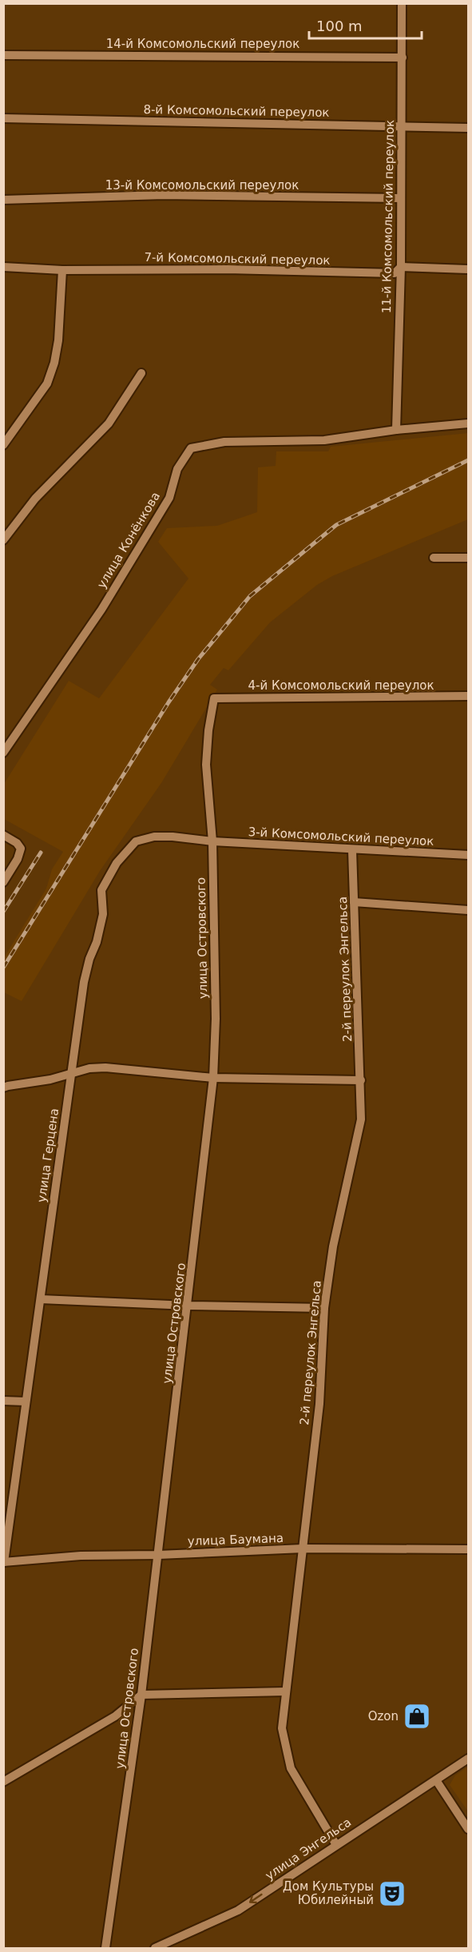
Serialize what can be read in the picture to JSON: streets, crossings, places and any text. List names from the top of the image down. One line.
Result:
{"streets":{"street":["14-й Комсомольский переулок","8-й Комсомольский переулок","13-й Комсомольский переулок","11-й Комсомольский переулок","7-й Комсомольский переулок","улица Конёнкова","4-й Комсомольский переулок","3-й Комсомольский переулок","улица Островского","2-й переулок Энгельса","улица Герцена","улица Баумана","улица Энгельса"]},"crossings":[["14-й Комсомольский переулок","11-й Комсомольский переулок"],["8-й Комсомольский переулок","11-й Комсомольский переулок"],["13-й Комсомольский переулок","11-й Комсомольский переулок"],["11-й Комсомольский переулок","7-й Комсомольский переулок"],["11-й Комсомольский переулок","улица Конёнкова"],["4-й Комсомольский переулок","улица Островского"],["3-й Комсомольский переулок","улица Островского"],["3-й Комсомольский переулок","2-й переулок Энгельса"],["3-й Комсомольский переулок","улица Герцена"],["улица Островского","улица Герцена"],["улица Островского","улица Баумана"],["2-й переулок Энгельса","улица Баумана"],["2-й переулок Энгельса","улица Энгельса"],["улица Герцена","улица Баумана"]],"one_way":["улица Энгельса"],"places":{"shop":["Ozon"],"theatre":["Дом Культуры Юбилейный"]},"scale_bar":"100 m"}
